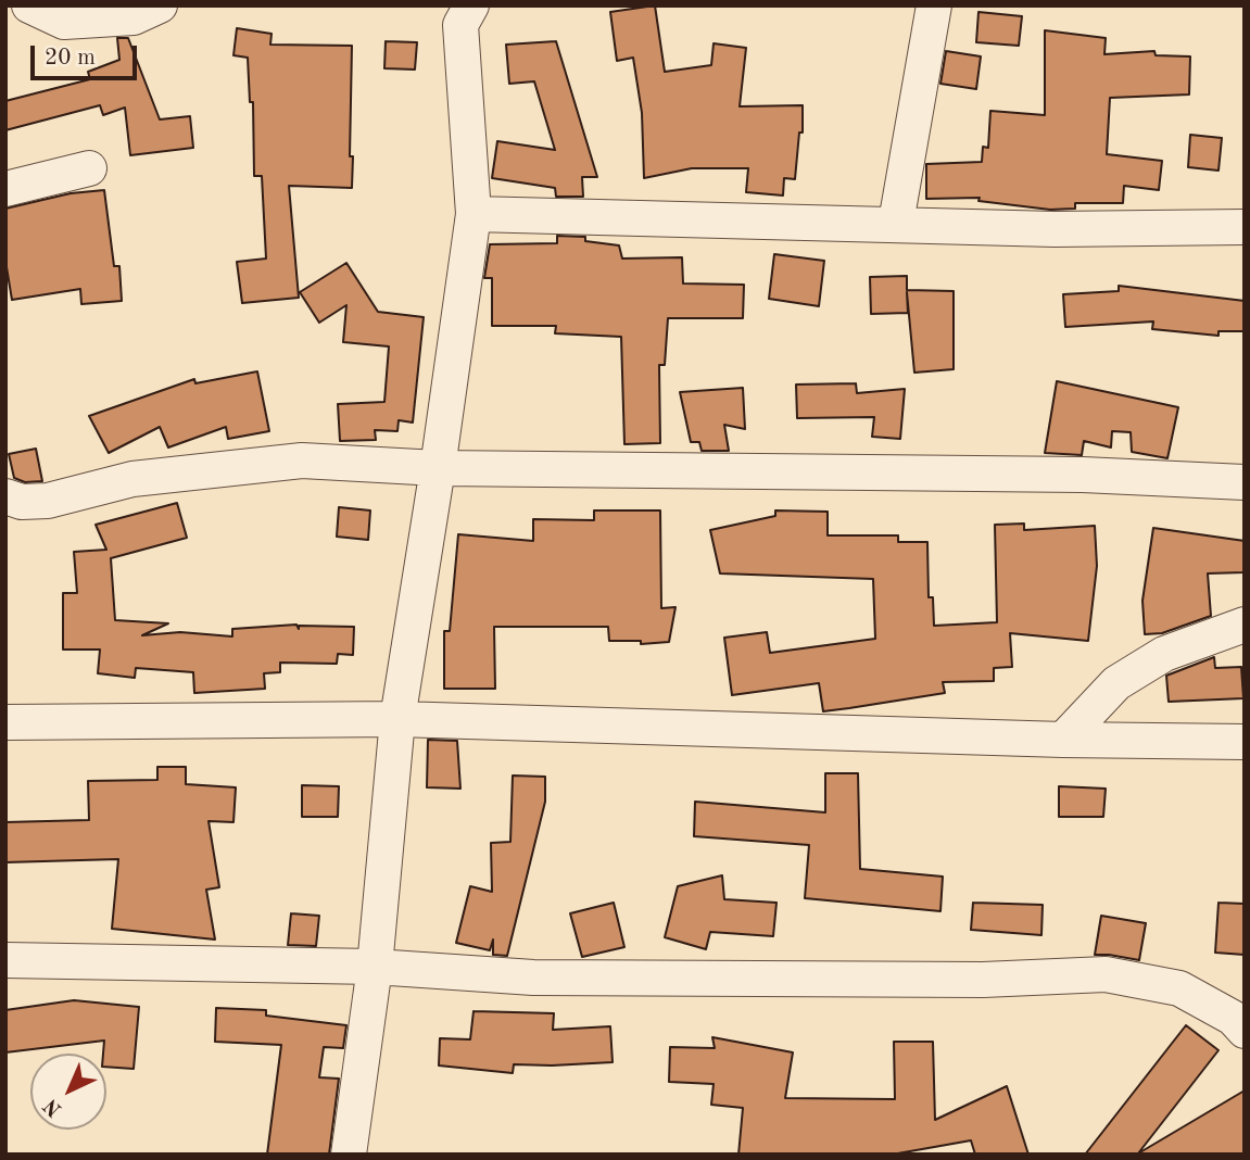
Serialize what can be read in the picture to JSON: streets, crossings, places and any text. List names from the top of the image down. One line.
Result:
{"scale_bar":"20 m","north":"bottom left"}
